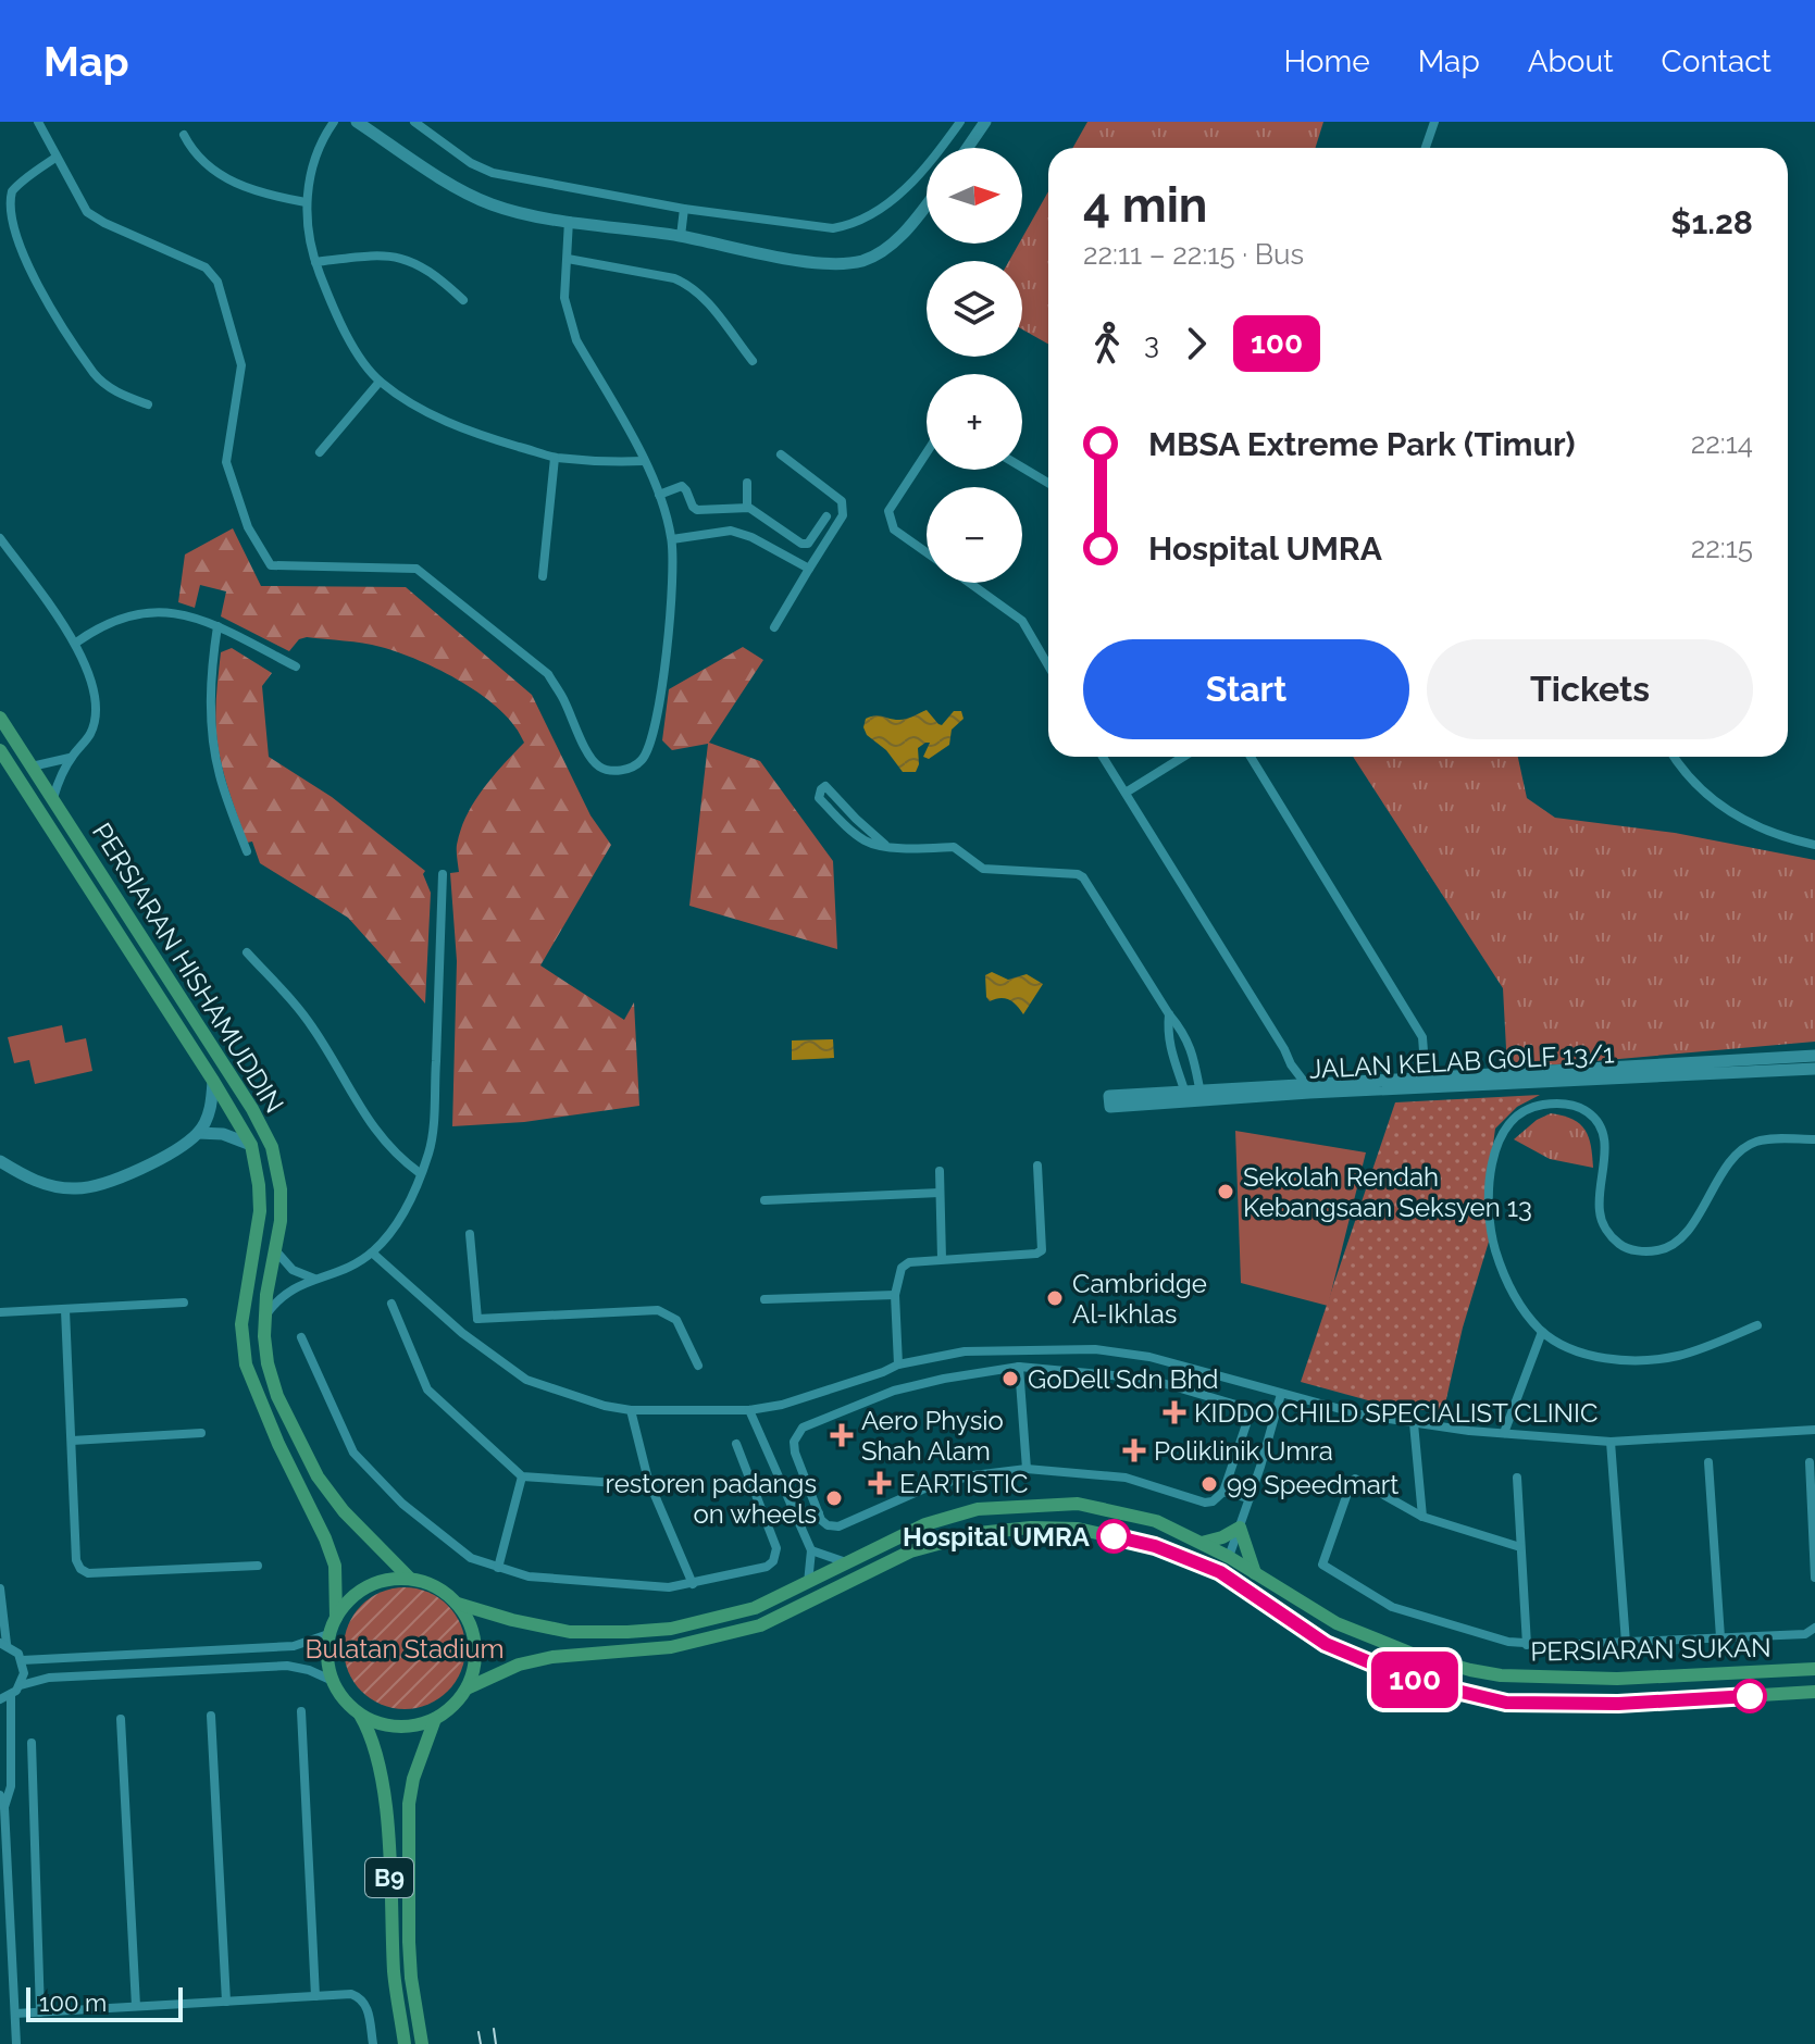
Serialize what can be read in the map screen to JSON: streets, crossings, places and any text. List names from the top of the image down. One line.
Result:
{"streets":{"main road":["PERSIARAN HISHAMUDDIN","PERSIARAN SUKAN","B9"],"street":["JALAN KELAB GOLF 13/1"]},"crossings":[["PERSIARAN HISHAMUDDIN","PERSIARAN SUKAN"],["PERSIARAN HISHAMUDDIN","B9"],["PERSIARAN SUKAN","B9"]],"parks":["Bulatan Stadium"],"places":{"other":["Sekolah Rendah Kebangsaan Seksyen 13","Cambridge Al-Ikhlas","GoDell Sdn Bhd","99 Speedmart","restoren padangs on wheels","Hospital UMRA"],"health":["KIDDO CHILD SPECIALIST CLINIC","Aero Physio Shah Alam","Poliklinik Umra","EARTISTIC"]},"lines":["bus line 100"],"scale_bar":"100 m","north":"right","page":{"header":"Map","nav":["Home","Map","About","Contact"],"on_map":"100","map_buttons":["+","−"],"heading":["4 min","22:11 – 22:15 · Bus","$1.28"],"legs":["3","100"],"list":[{"name":"MBSA Extreme Park (Timur)","value":"22:14"},{"name":"Hospital UMRA","value":"22:15"}],"buttons":["Start","Tickets"],"scale":"100 m"}}
